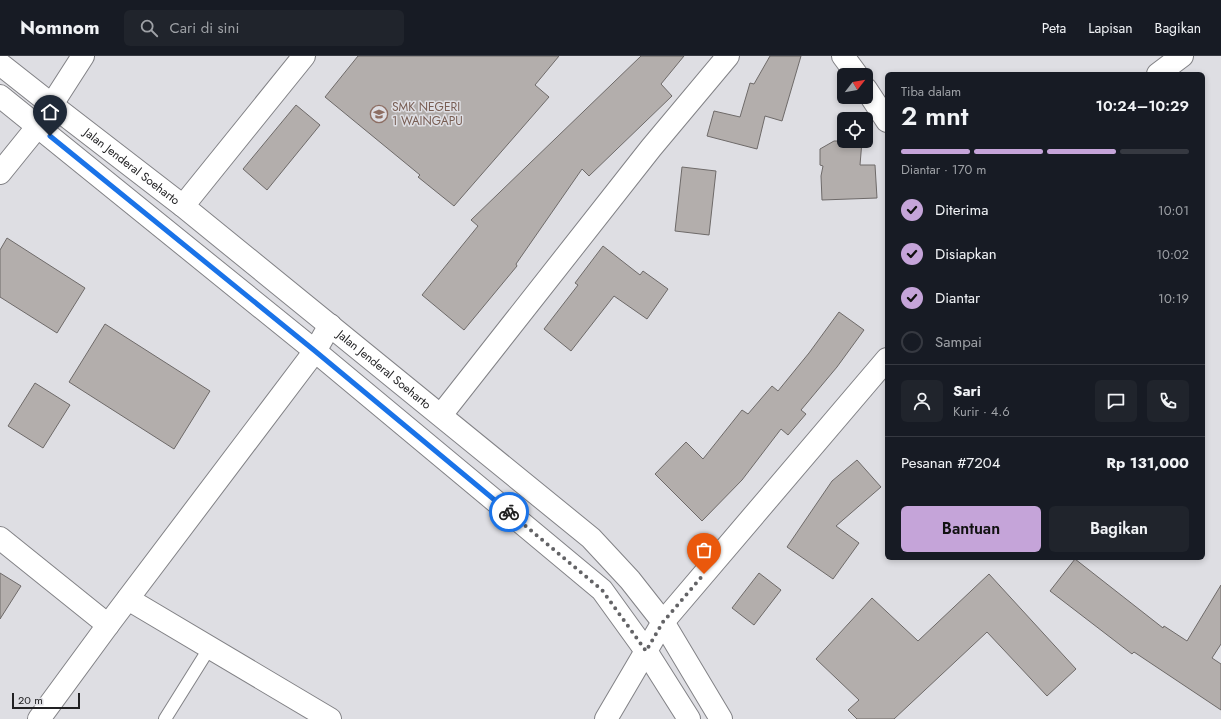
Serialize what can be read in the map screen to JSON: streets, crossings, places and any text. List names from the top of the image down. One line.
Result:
{"streets":{"street":["Jalan Jenderal Soeharto"]},"places":{"school or university":["SMK NEGERI 1 WAINGAPU"]},"scale_bar":"20 m","north":"top right","page":{"header":"Nomnom","search":"Cari di sini","nav":["Peta","Lapisan","Bagikan"],"heading":["2 mnt","Tiba dalam","10:24–10:29"],"panel":["Sari","Kurir · 4.6","Pesanan #7204","Rp 131,000"],"bar":"Diantar · 170 m","list":[["Diterima","10:01"],["Disiapkan","10:02"],["Diantar","10:19"],"Sampai"],"buttons":["Bantuan","Bagikan"],"scale":"20 m"}}
